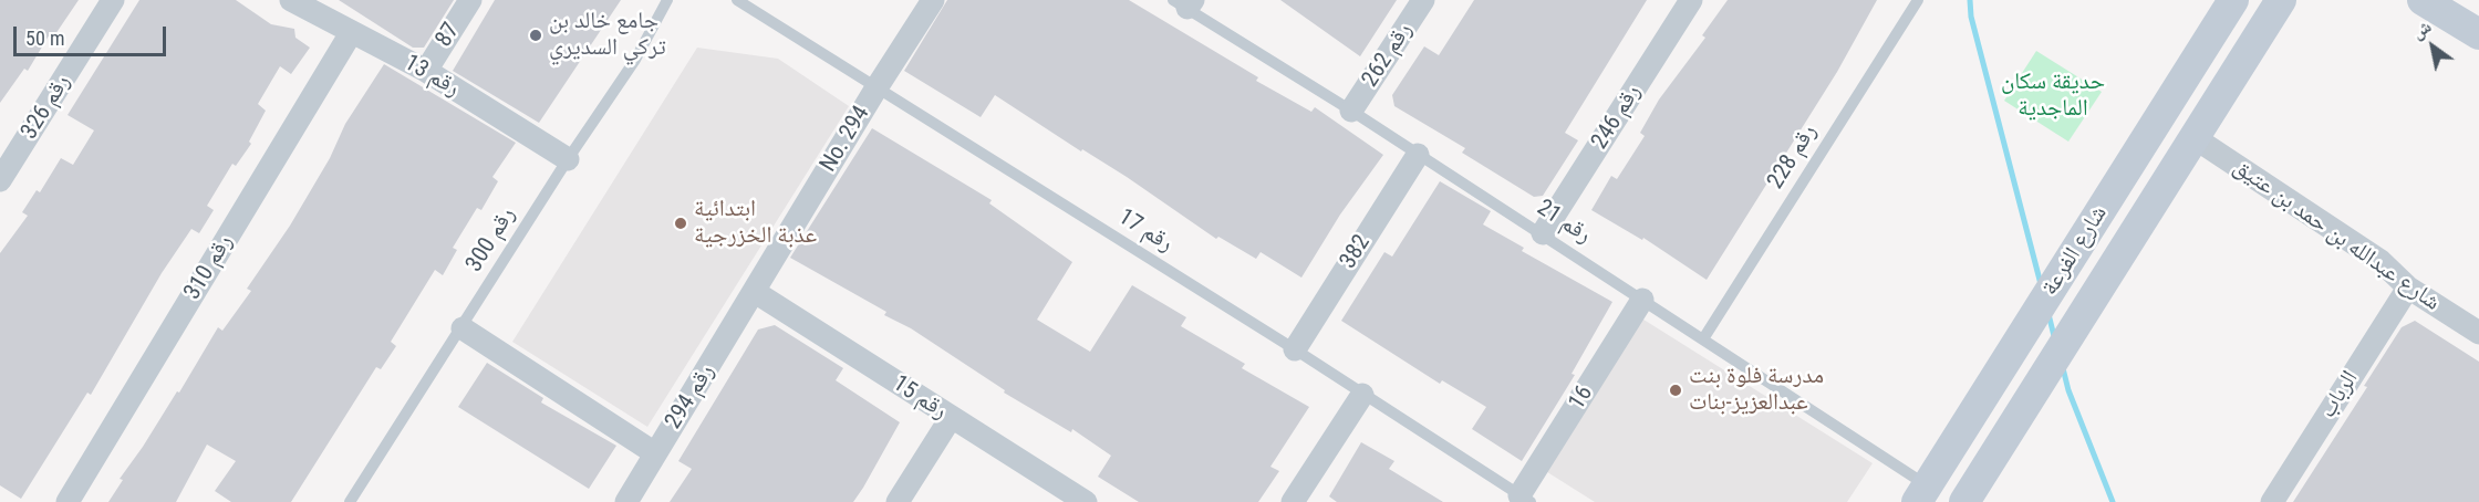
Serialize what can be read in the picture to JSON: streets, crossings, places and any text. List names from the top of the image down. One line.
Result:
{"streets":{"street":["87","رقم 262","رقم 13","رقم 326","رقم 246","No. 294","شارع عبدالله بن حمد بن عتيق","شارع الفرعة","382","رقم 310","الرباب","رقم 294","رقم 15","16"],"lane":["رقم 228","رقم 21","رقم 17","رقم 300"]},"crossings":[["87","رقم 13"],["رقم 262","رقم 21"],["رقم 13","رقم 300"],["رقم 13","رقم 310"],["رقم 246","رقم 21"],["No. 294","رقم 17"],["No. 294","رقم 294"],["No. 294","رقم 15"],["رقم 228","رقم 21"],["رقم 21","شارع الفرعة"],["رقم 21","382"],["رقم 21","16"],["رقم 17","382"],["رقم 17","16"],["شارع عبدالله بن حمد بن عتيق","شارع الفرعة"],["شارع عبدالله بن حمد بن عتيق","الرباب"],["رقم 294","رقم 15"]],"parks":["حديقة سكان الماجدية"],"places":["جامع خالد بن تركي السديري","ابتدائية عذبة الخزرجية","مدرسة فلوة بنت عبدالعزيز-بنات"],"scale_bar":"50 m","north":"top left"}
